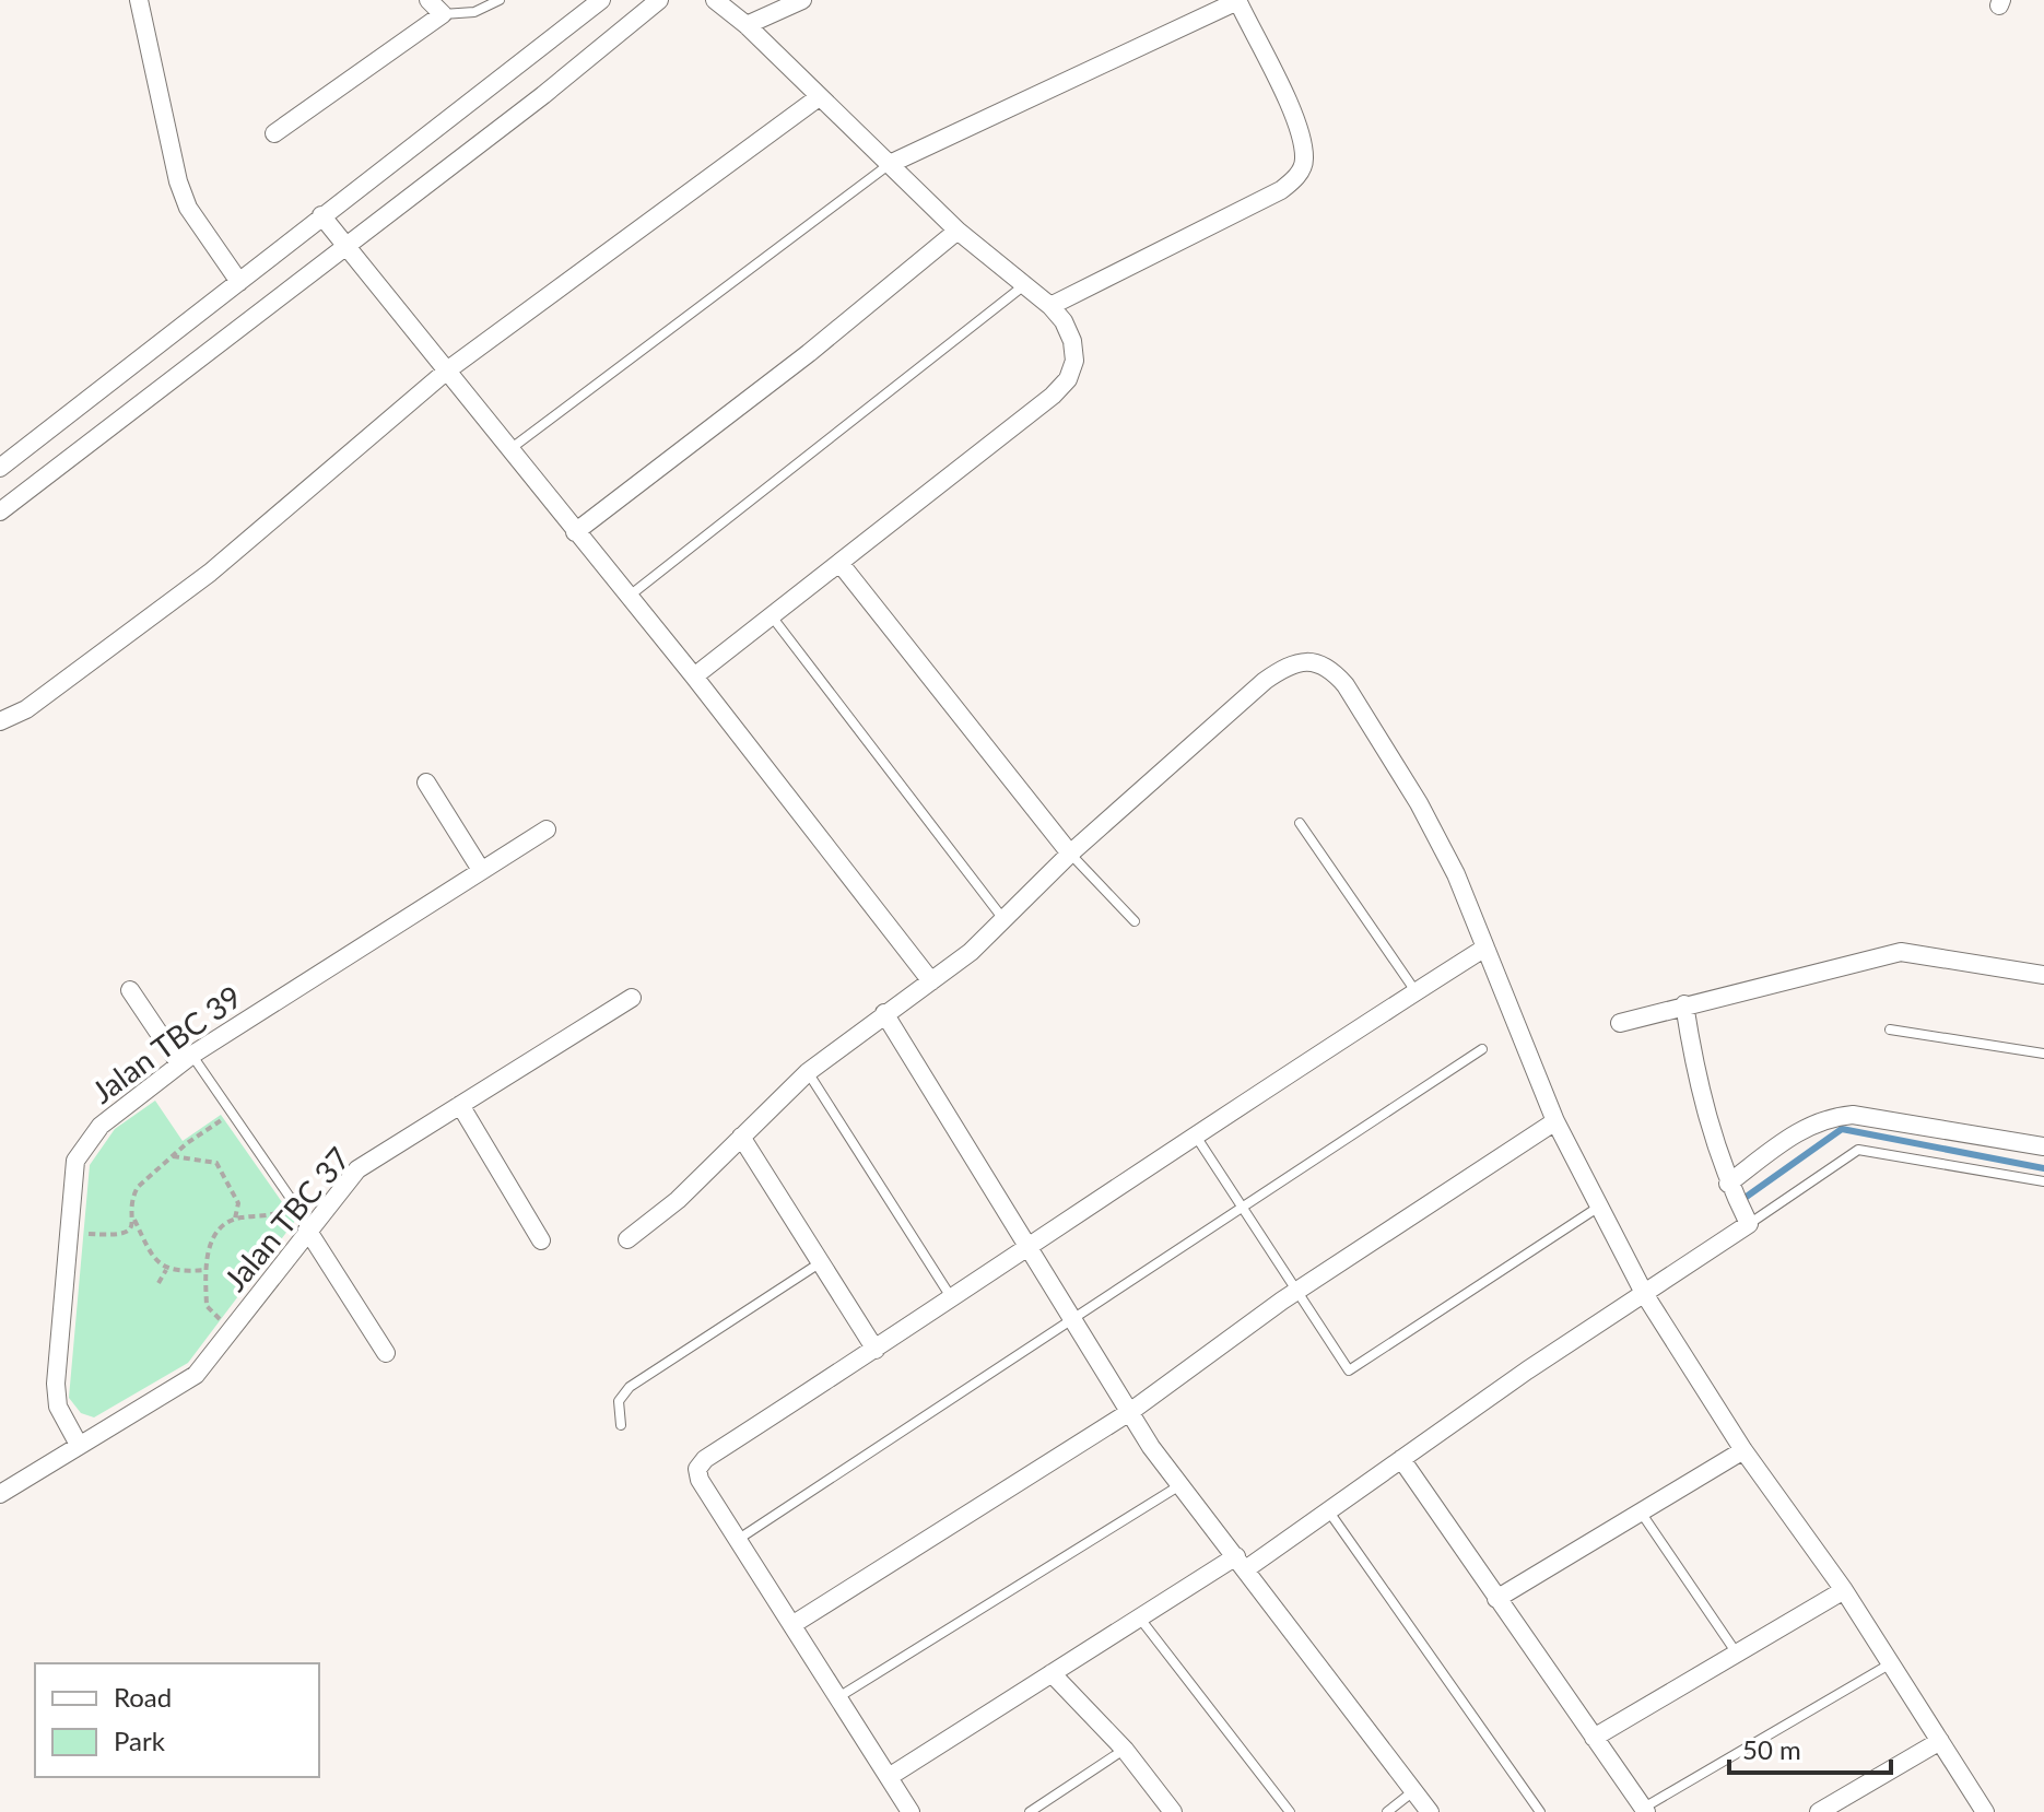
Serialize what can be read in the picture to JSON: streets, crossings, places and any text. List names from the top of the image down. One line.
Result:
{"streets":{"street":["Jalan TBC 39","Jalan TBC 37"]},"crossings":[["Jalan TBC 39","Jalan TBC 37"]],"legend":["Road","Park"],"scale_bar":"50 m"}
